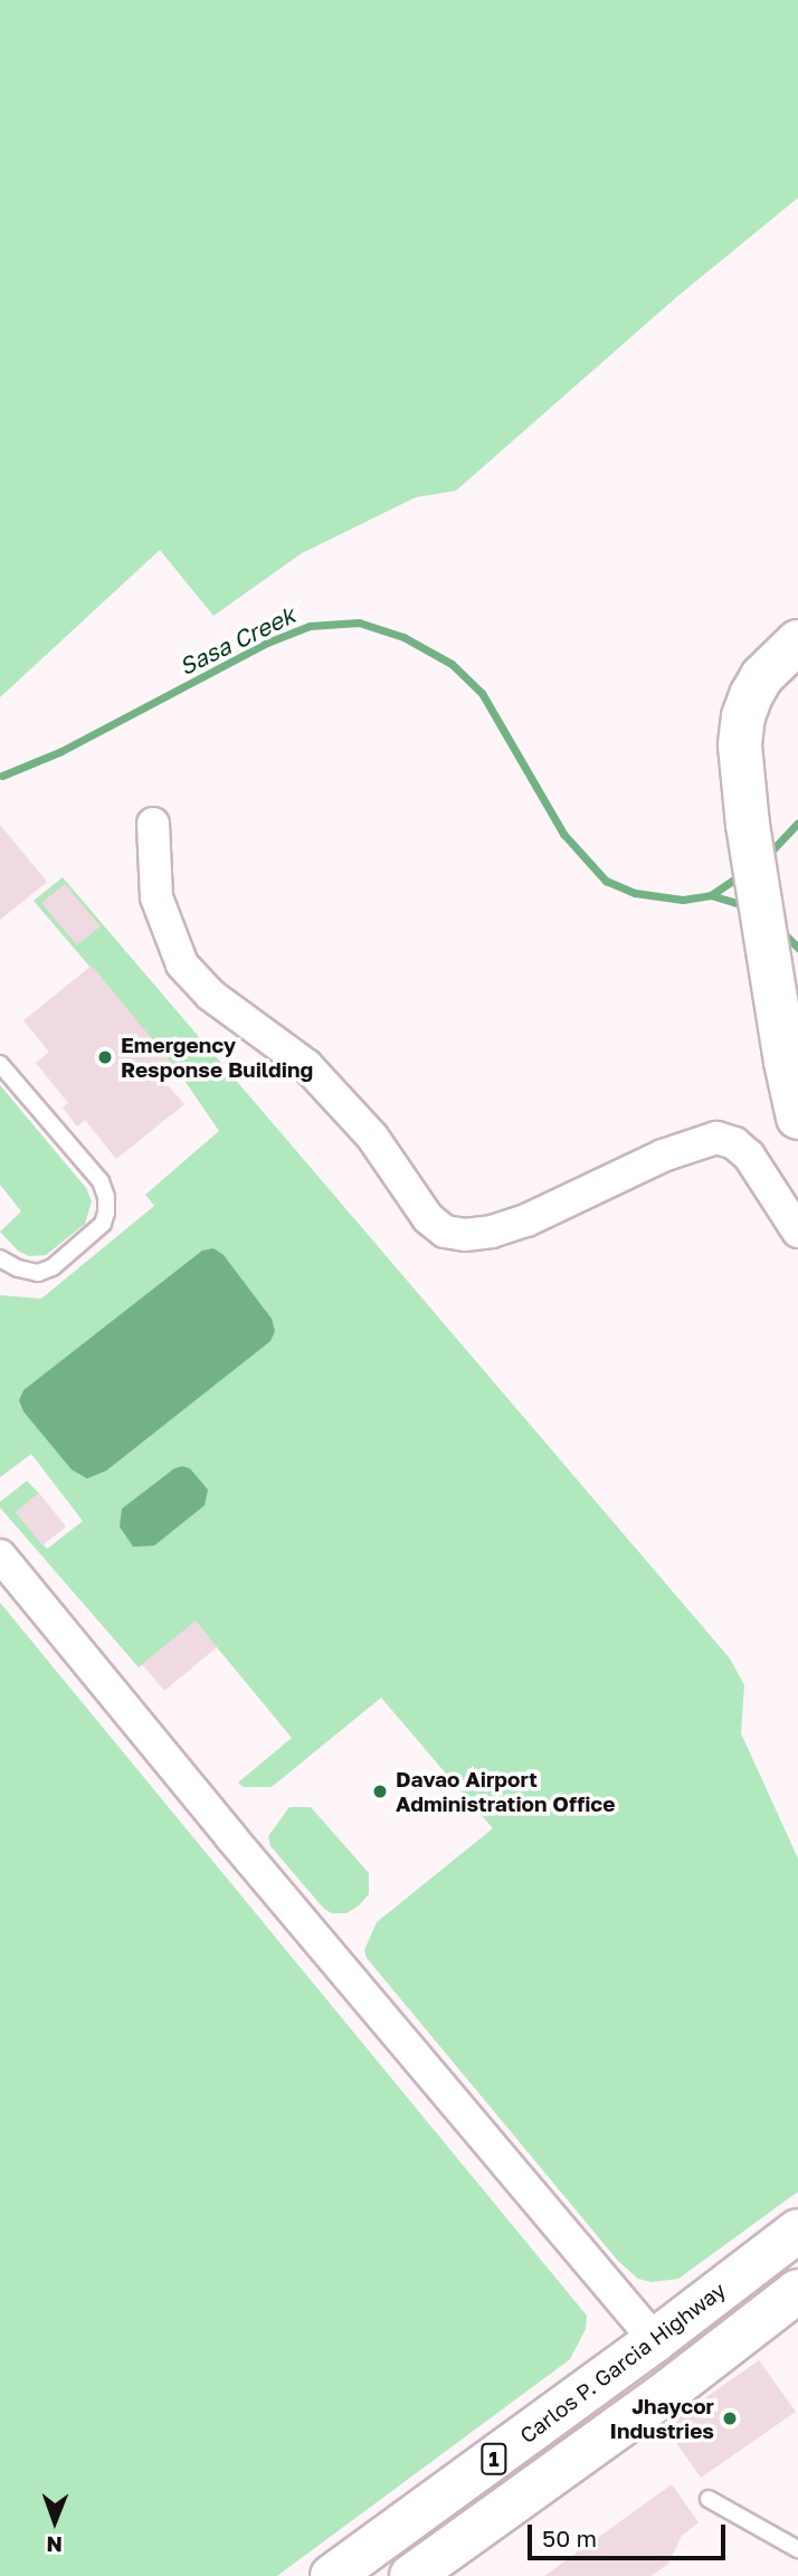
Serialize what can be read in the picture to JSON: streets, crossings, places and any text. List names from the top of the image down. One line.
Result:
{"streets":{"main road":["Carlos P. Garcia Highway","1"]},"water":["Sasa Creek"],"places":["Emergency Response Building","Davao Airport Administration Office","Jhaycor Industries"],"scale_bar":"50 m","north":"bottom"}
